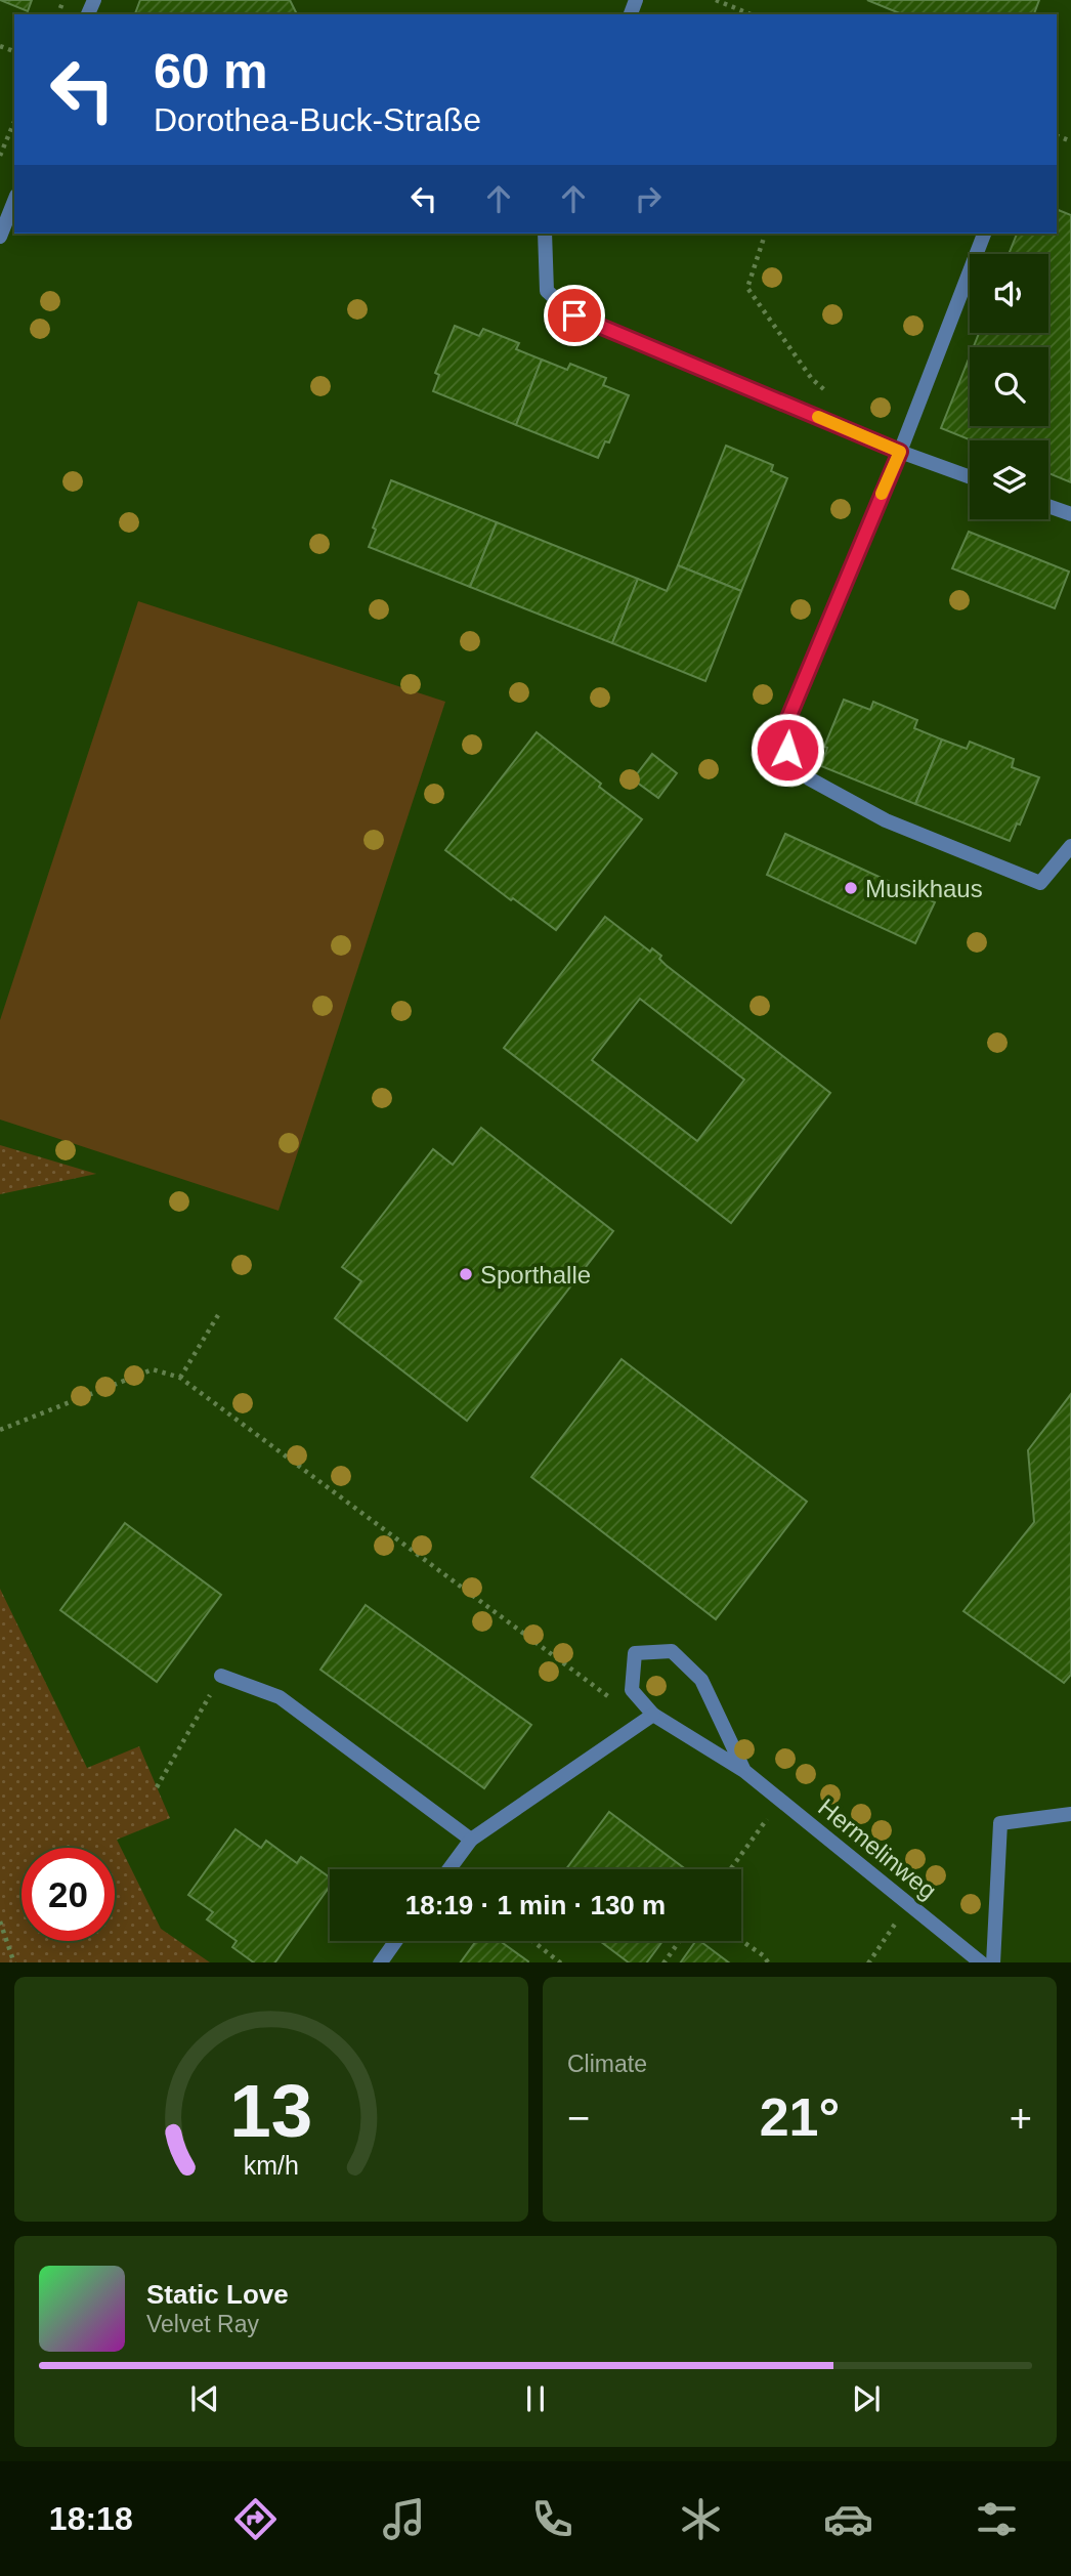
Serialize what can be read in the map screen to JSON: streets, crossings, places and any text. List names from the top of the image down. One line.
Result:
{"streets":{"street":["Hermelinweg"]},"places":["Musikhaus","Sporthalle"],"page":{"turn":["60 m","Dorothea-Buck-Straße"],"limit":"20","trip":"18:19 · 1 min · 130 m","tile":"Climate","heat":["−","21°","+"],"song":["Static Love","Velvet Ray"],"tabs":"18:18","gauge":["13","km/h"]}}
